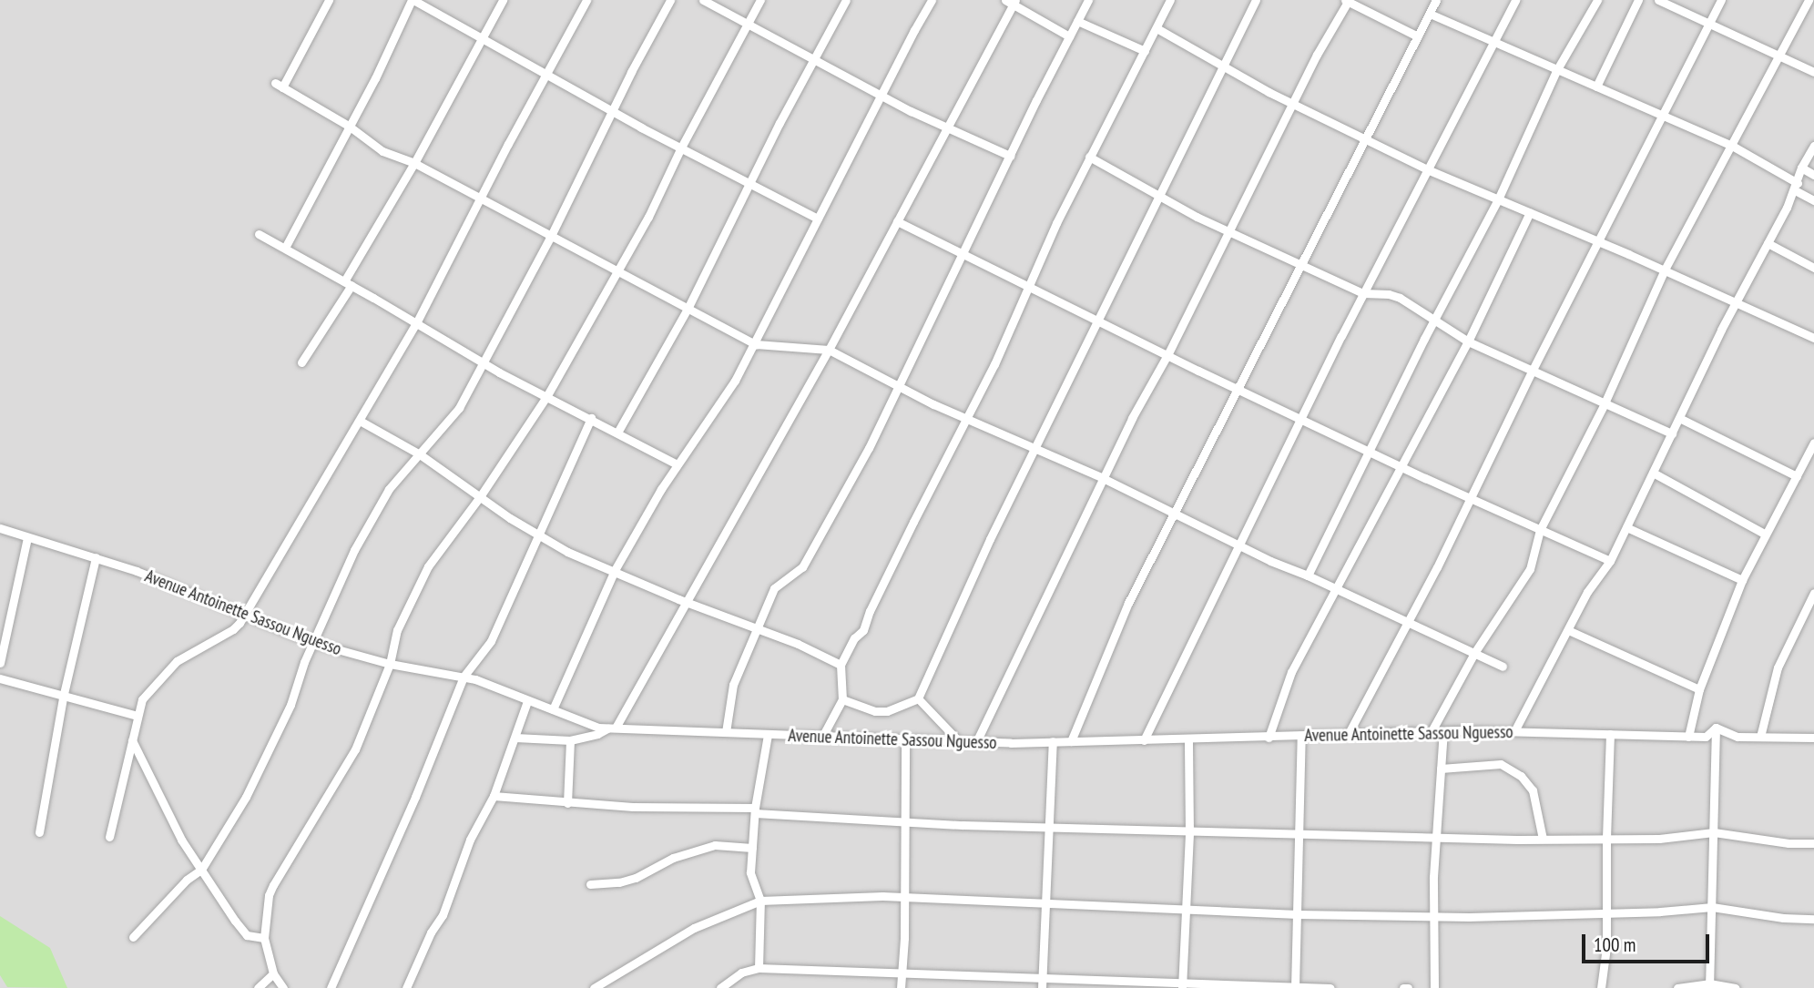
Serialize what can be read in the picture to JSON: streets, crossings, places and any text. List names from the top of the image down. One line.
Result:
{"streets":{"street":["Avenue Antoinette Sassou Nguesso"]},"scale_bar":"100 m"}
